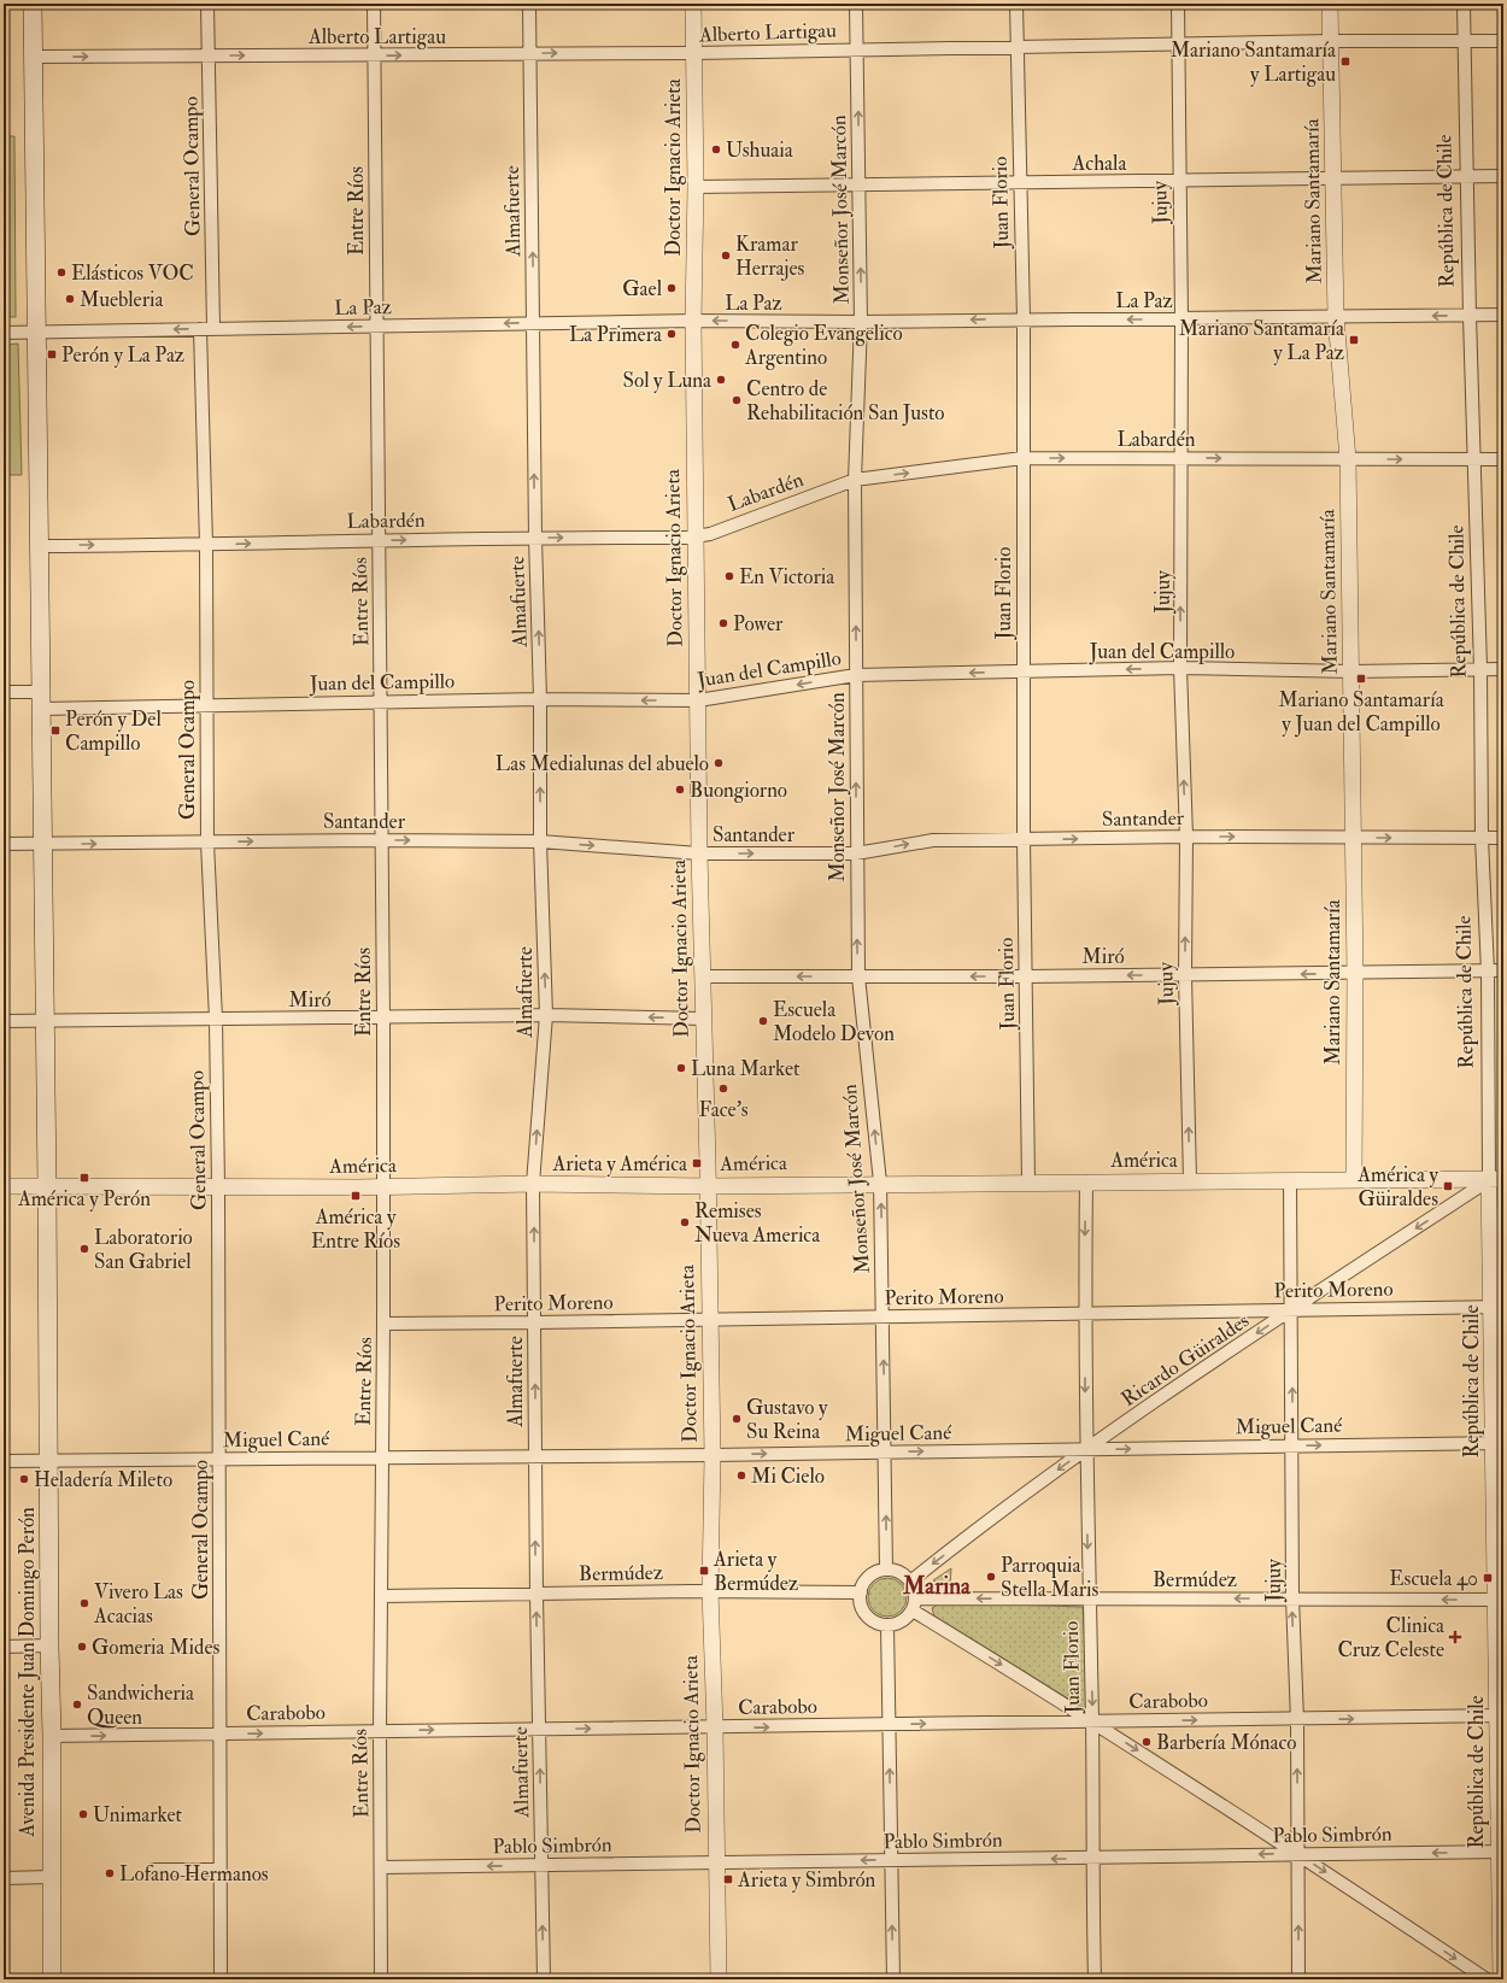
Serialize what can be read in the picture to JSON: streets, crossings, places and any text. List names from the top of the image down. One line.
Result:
{"streets":{"main road":["Avenida Presidente Juan Domingo Perón"],"street":["Alberto Lartigau","Achala","General Ocampo","Doctor Ignacio Arieta","Mariano Santamaría","Juan Florio","Jujuy","Monseñor José Marcón","Entre Ríos","Almafuerte","República de Chile","La Paz","Labardén","Juan del Campillo","Santander","Miró","América","Perito Moreno","Ricardo Güiraldes","Miguel Cané","Bermúdez","Carabobo","Pablo Simbrón"]},"crossings":[["Alberto Lartigau","General Ocampo"],["Alberto Lartigau","Doctor Ignacio Arieta"],["Alberto Lartigau","Mariano Santamaría"],["Alberto Lartigau","Juan Florio"],["Alberto Lartigau","Jujuy"],["Alberto Lartigau","Monseñor José Marcón"],["Alberto Lartigau","Entre Ríos"],["Alberto Lartigau","Almafuerte"],["Alberto Lartigau","República de Chile"],["Alberto Lartigau","Avenida Presidente Juan Domingo Perón"],["Achala","Doctor Ignacio Arieta"],["Achala","Mariano Santamaría"],["Achala","Juan Florio"],["Achala","Jujuy"],["Achala","Monseñor José Marcón"],["Achala","República de Chile"],["General Ocampo","La Paz"],["General Ocampo","Labardén"],["General Ocampo","Juan del Campillo"],["General Ocampo","Santander"],["General Ocampo","Miró"],["General Ocampo","América"],["General Ocampo","Miguel Cané"],["General Ocampo","Carabobo"],["Doctor Ignacio Arieta","La Paz"],["Doctor Ignacio Arieta","Labardén"],["Doctor Ignacio Arieta","Juan del Campillo"],["Doctor Ignacio Arieta","Santander"],["Doctor Ignacio Arieta","Miró"],["Doctor Ignacio Arieta","América"],["Doctor Ignacio Arieta","Perito Moreno"],["Doctor Ignacio Arieta","Miguel Cané"],["Doctor Ignacio Arieta","Bermúdez"],["Doctor Ignacio Arieta","Carabobo"],["Doctor Ignacio Arieta","Pablo Simbrón"],["Mariano Santamaría","La Paz"],["Mariano Santamaría","Labardén"],["Mariano Santamaría","Juan del Campillo"],["Mariano Santamaría","Santander"],["Mariano Santamaría","Miró"],["Mariano Santamaría","América"],["Juan Florio","La Paz"],["Juan Florio","Labardén"],["Juan Florio","Juan del Campillo"],["Juan Florio","Santander"],["Juan Florio","Miró"],["Juan Florio","América"],["Juan Florio","Perito Moreno"],["Juan Florio","Ricardo Güiraldes"],["Juan Florio","Miguel Cané"],["Juan Florio","Bermúdez"],["Juan Florio","Carabobo"],["Juan Florio","Pablo Simbrón"],["Jujuy","La Paz"],["Jujuy","Labardén"],["Jujuy","Juan del Campillo"],["Jujuy","Santander"],["Jujuy","Miró"],["Jujuy","América"],["Jujuy","Perito Moreno"],["Jujuy","Ricardo Güiraldes"],["Jujuy","Miguel Cané"],["Jujuy","Bermúdez"],["Jujuy","Carabobo"],["Jujuy","Pablo Simbrón"],["Monseñor José Marcón","La Paz"],["Monseñor José Marcón","Labardén"],["Monseñor José Marcón","Juan del Campillo"],["Monseñor José Marcón","Santander"],["Monseñor José Marcón","Miró"],["Monseñor José Marcón","América"],["Monseñor José Marcón","Perito Moreno"],["Monseñor José Marcón","Ricardo Güiraldes"],["Monseñor José Marcón","Miguel Cané"],["Monseñor José Marcón","Bermúdez"],["Entre Ríos","La Paz"],["Entre Ríos","Labardén"],["Entre Ríos","Juan del Campillo"],["Entre Ríos","Santander"],["Entre Ríos","Miró"],["Entre Ríos","América"],["Entre Ríos","Perito Moreno"],["Entre Ríos","Miguel Cané"],["Entre Ríos","Bermúdez"],["Entre Ríos","Carabobo"],["Entre Ríos","Pablo Simbrón"],["Almafuerte","La Paz"],["Almafuerte","Labardén"],["Almafuerte","Juan del Campillo"],["Almafuerte","Santander"],["Almafuerte","Miró"],["Almafuerte","América"],["Almafuerte","Perito Moreno"],["Almafuerte","Miguel Cané"],["Almafuerte","Bermúdez"],["Almafuerte","Carabobo"],["Almafuerte","Pablo Simbrón"],["República de Chile","La Paz"],["República de Chile","Labardén"],["República de Chile","Juan del Campillo"],["República de Chile","Santander"],["República de Chile","Miró"],["República de Chile","América"],["República de Chile","Perito Moreno"],["República de Chile","Ricardo Güiraldes"],["República de Chile","Miguel Cané"],["República de Chile","Bermúdez"],["República de Chile","Carabobo"],["República de Chile","Pablo Simbrón"],["La Paz","Avenida Presidente Juan Domingo Perón"],["Labardén","Avenida Presidente Juan Domingo Perón"],["Juan del Campillo","Avenida Presidente Juan Domingo Perón"],["Santander","Avenida Presidente Juan Domingo Perón"],["Miró","Avenida Presidente Juan Domingo Perón"],["América","Ricardo Güiraldes"],["América","Avenida Presidente Juan Domingo Perón"],["Perito Moreno","Ricardo Güiraldes"],["Ricardo Güiraldes","Miguel Cané"],["Ricardo Güiraldes","Bermúdez"],["Miguel Cané","Avenida Presidente Juan Domingo Perón"],["Avenida Presidente Juan Domingo Perón","Carabobo"]],"one_way":["Alberto Lartigau","Jujuy","Monseñor José Marcón","Almafuerte","La Paz","Labardén","Juan del Campillo","Santander","Miró","Ricardo Güiraldes","Miguel Cané","Bermúdez","Carabobo","Pablo Simbrón"],"districts":["Marina"],"places":{"transit":["Mariano Santamaría y Lartigau","Mariano Santamaría y La Paz","Perón y La Paz","Mariano Santamaría y Juan del Campillo","Perón y Del Campillo","Arieta y América","América y Perón","América y Güiraldes","América y Entre Ríos","Arieta y Bermúdez","Escuela 40","Arieta y Simbrón"],"other":["Ushuaia","Kramar Herrajes","Elásticos VOC","Gael","Muebleria","La Primera","Colegio Evangelico Argentino","Sol y Luna","Centro de Rehabilitación San Justo","En Victoria","Power","Las Medialunas del abuelo","Buongiorno","Escuela Modelo Devon","Luna Market","Face's","Remises Nueva America","Laboratorio San Gabriel","Gustavo y Su Reina","Mi Cielo","Heladería Mileto","Parroquia Stella Maris","Vivero Las Acacias","Gomeria Mides","Sandwicheria Queen","Barbería Mónaco","Unimarket","Lofano Hermanos"],"health":["Clinica Cruz Celeste"]}}
